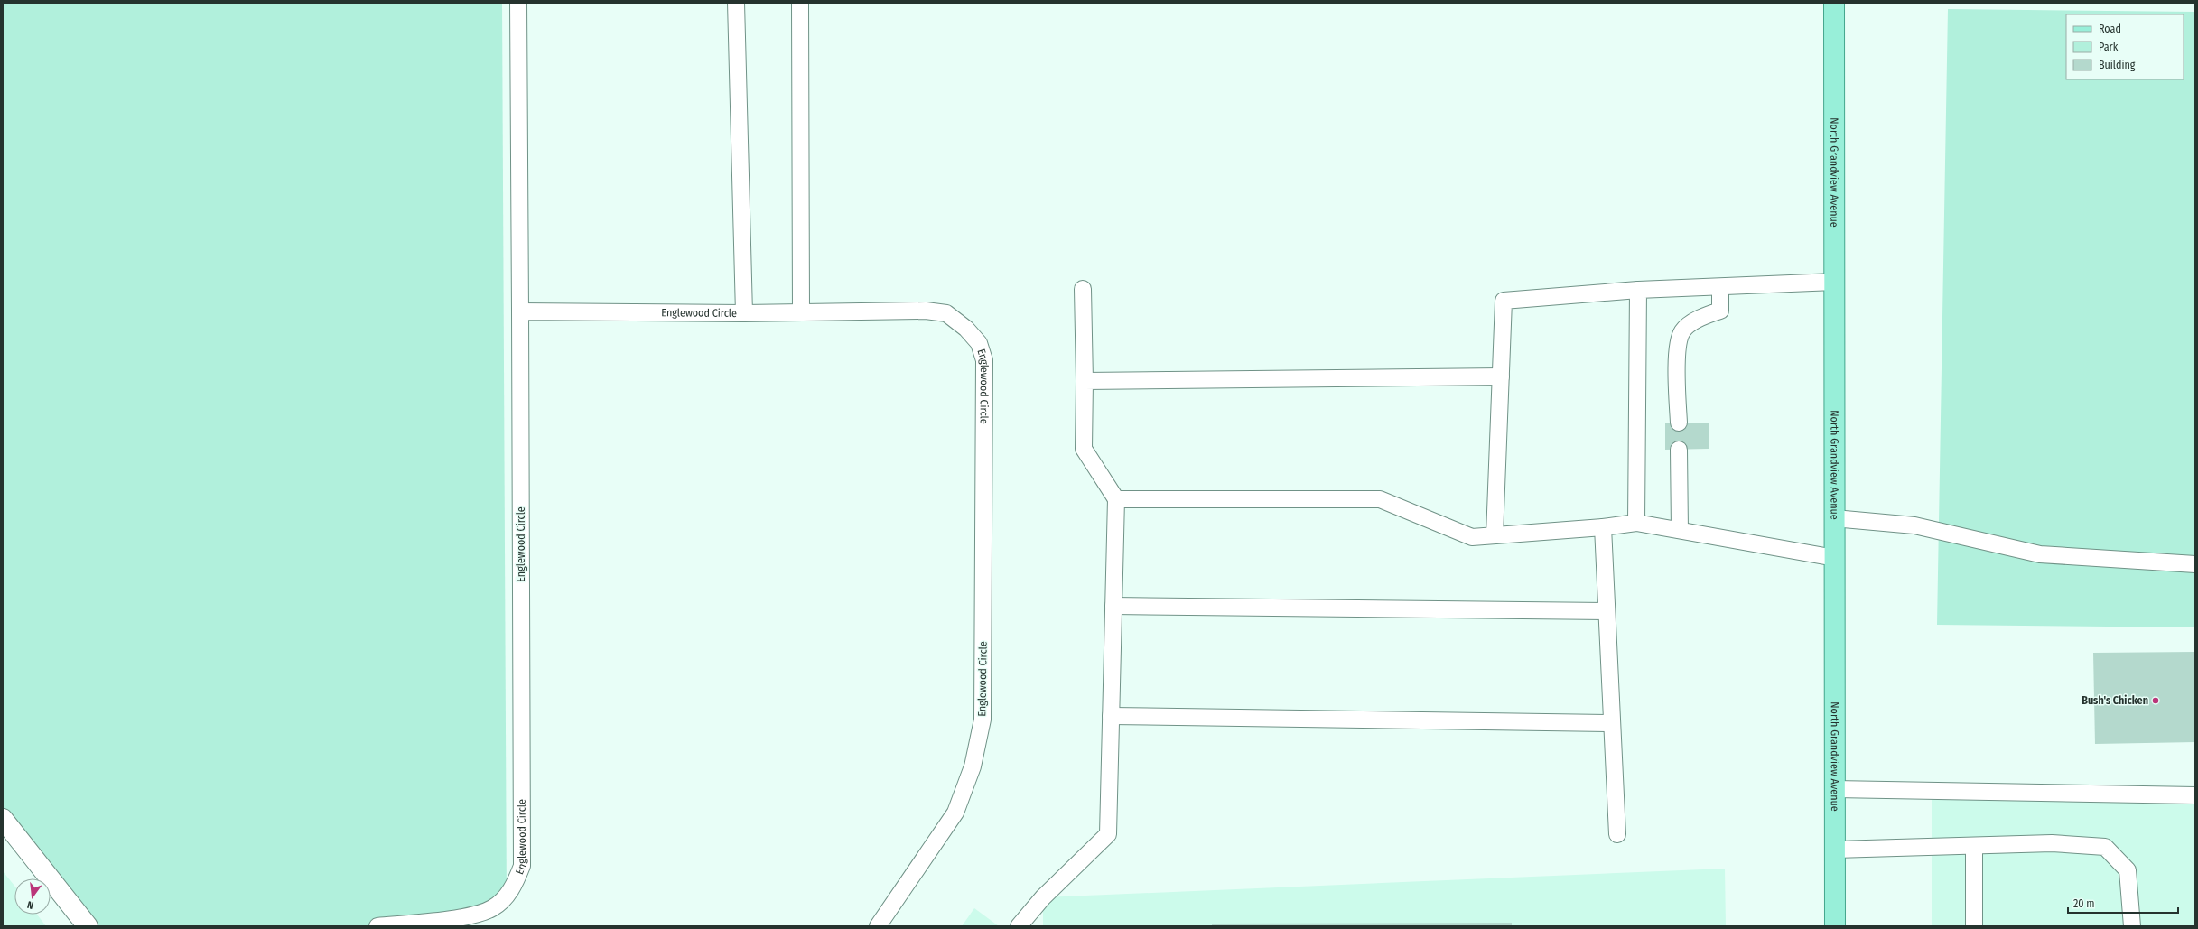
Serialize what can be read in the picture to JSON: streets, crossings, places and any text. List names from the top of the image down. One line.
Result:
{"streets":{"main road":["North Grandview Avenue"],"lane":["Englewood Circle"]},"places":["Bush's Chicken"],"legend":["Road","Park","Building"],"scale_bar":"20 m","north":"bottom"}
